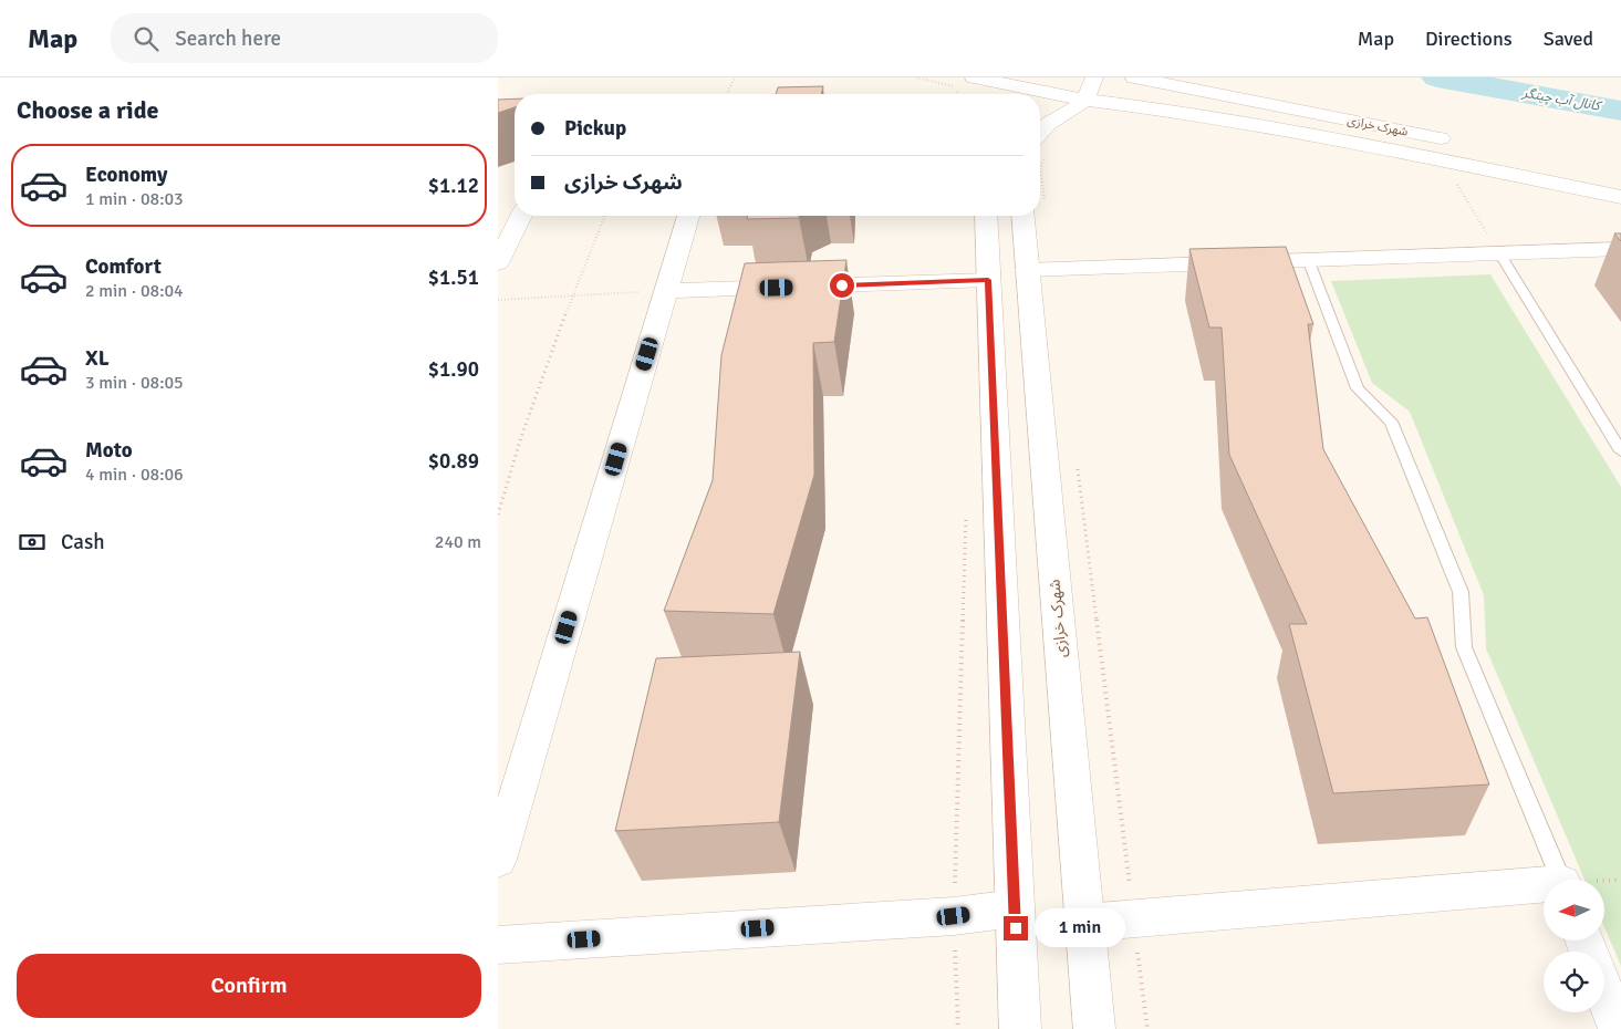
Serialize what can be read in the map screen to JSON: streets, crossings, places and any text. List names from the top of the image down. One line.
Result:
{"streets":{"street":["شهرک خرازی"]},"water":["کانال آب چیتگر"],"north":"left","page":{"header":"Map","search":"Search here","nav":["Map","Directions","Saved"],"heading":"Choose a ride","banner":["Pickup","شهرک خرازی"],"list":[{"name":"Economy","note":"1 min · 08:03","value":"$1.12"},{"name":"Comfort","note":"2 min · 08:04","value":"$1.51"},{"name":"XL","note":"3 min · 08:05","value":"$1.90"},{"name":"Moto","note":"4 min · 08:06","value":"$0.89"}],"pay":["Cash","240 m"],"bubble":"1 min","buttons":"Confirm"}}
